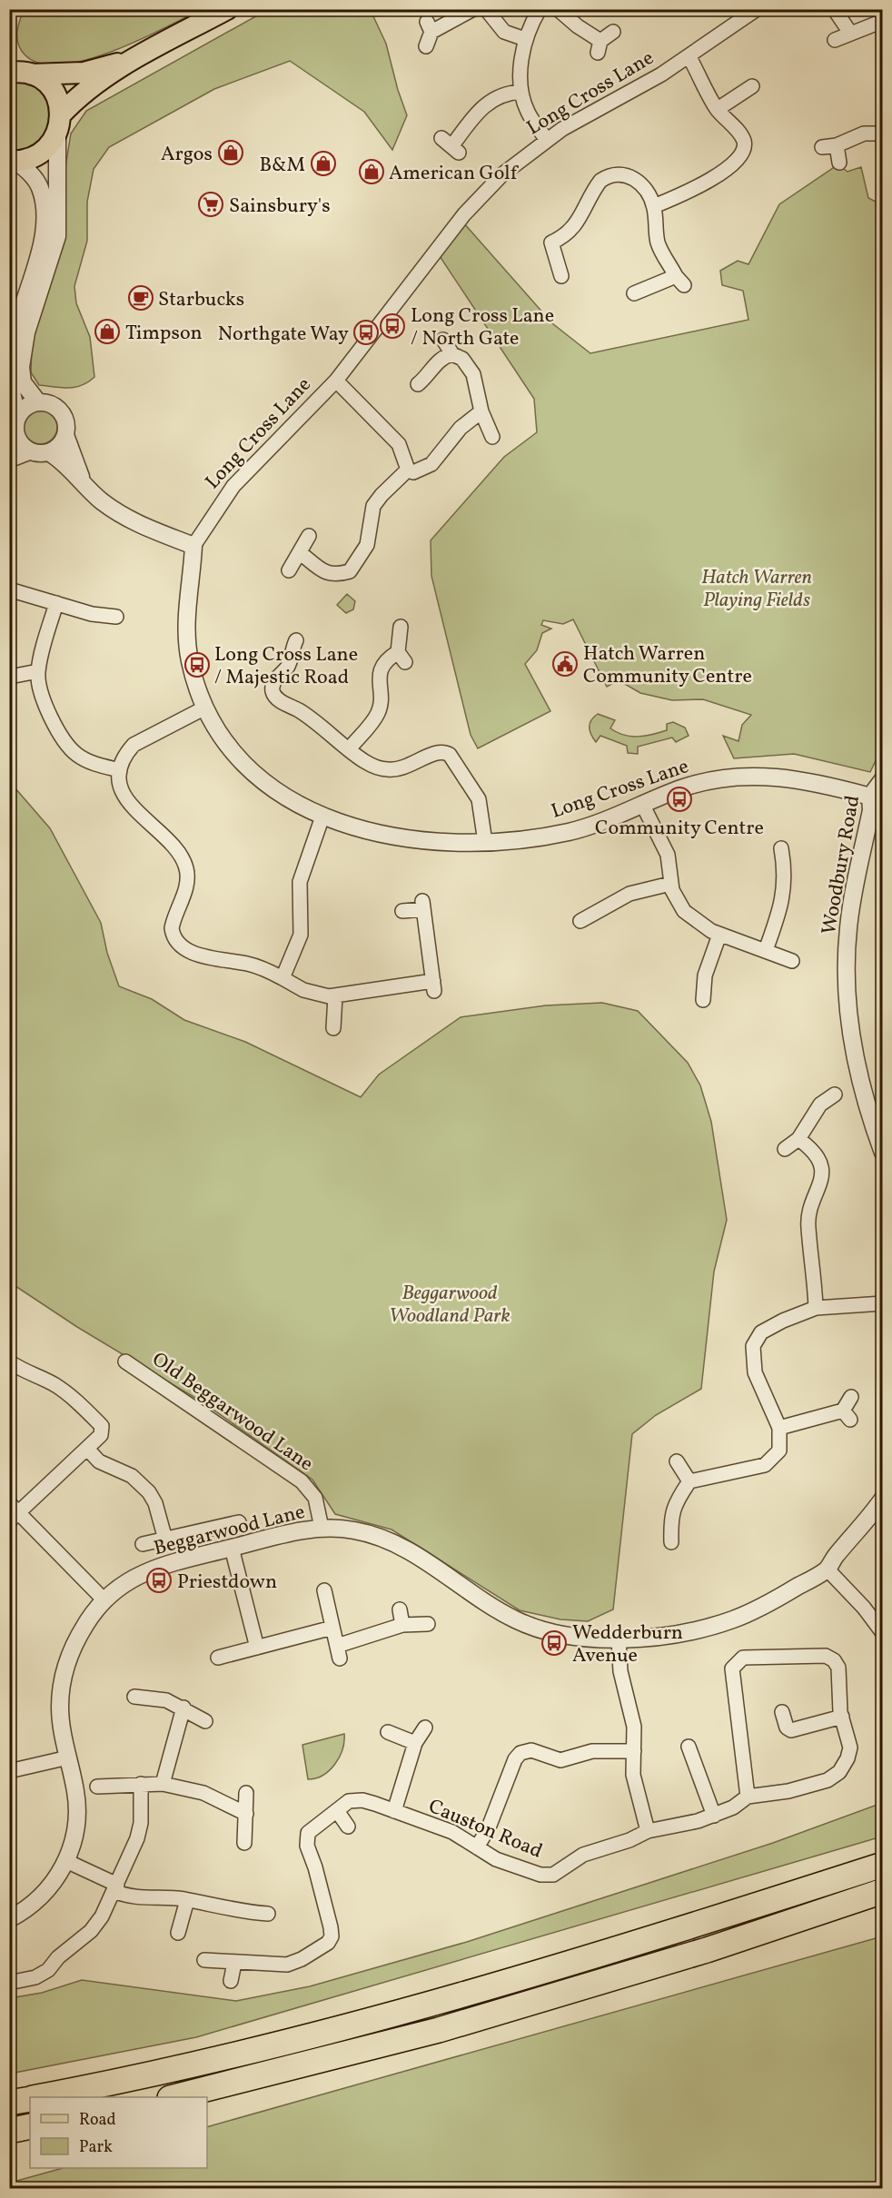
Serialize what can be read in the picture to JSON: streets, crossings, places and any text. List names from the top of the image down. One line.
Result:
{"streets":{"street":["Long Cross Lane","Woodbury Road","Old Beggarwood Lane","Beggarwood Lane","Causton Road"]},"crossings":[["Long Cross Lane","Woodbury Road"],["Old Beggarwood Lane","Beggarwood Lane"]],"parks":["Hatch Warren Playing Fields","Beggarwood Woodland Park"],"places":{"shop":["Argos","B&M","American Golf","Timpson"],"supermarket":["Sainsbury's"],"cafe":["Starbucks"],"bus stop":["Long Cross Lane / North Gate","Northgate Way","Long Cross Lane / Majestic Road","Community Centre","Priestdown","Wedderburn Avenue"],"public building":["Hatch Warren Community Centre"]},"legend":["Road","Park"]}
